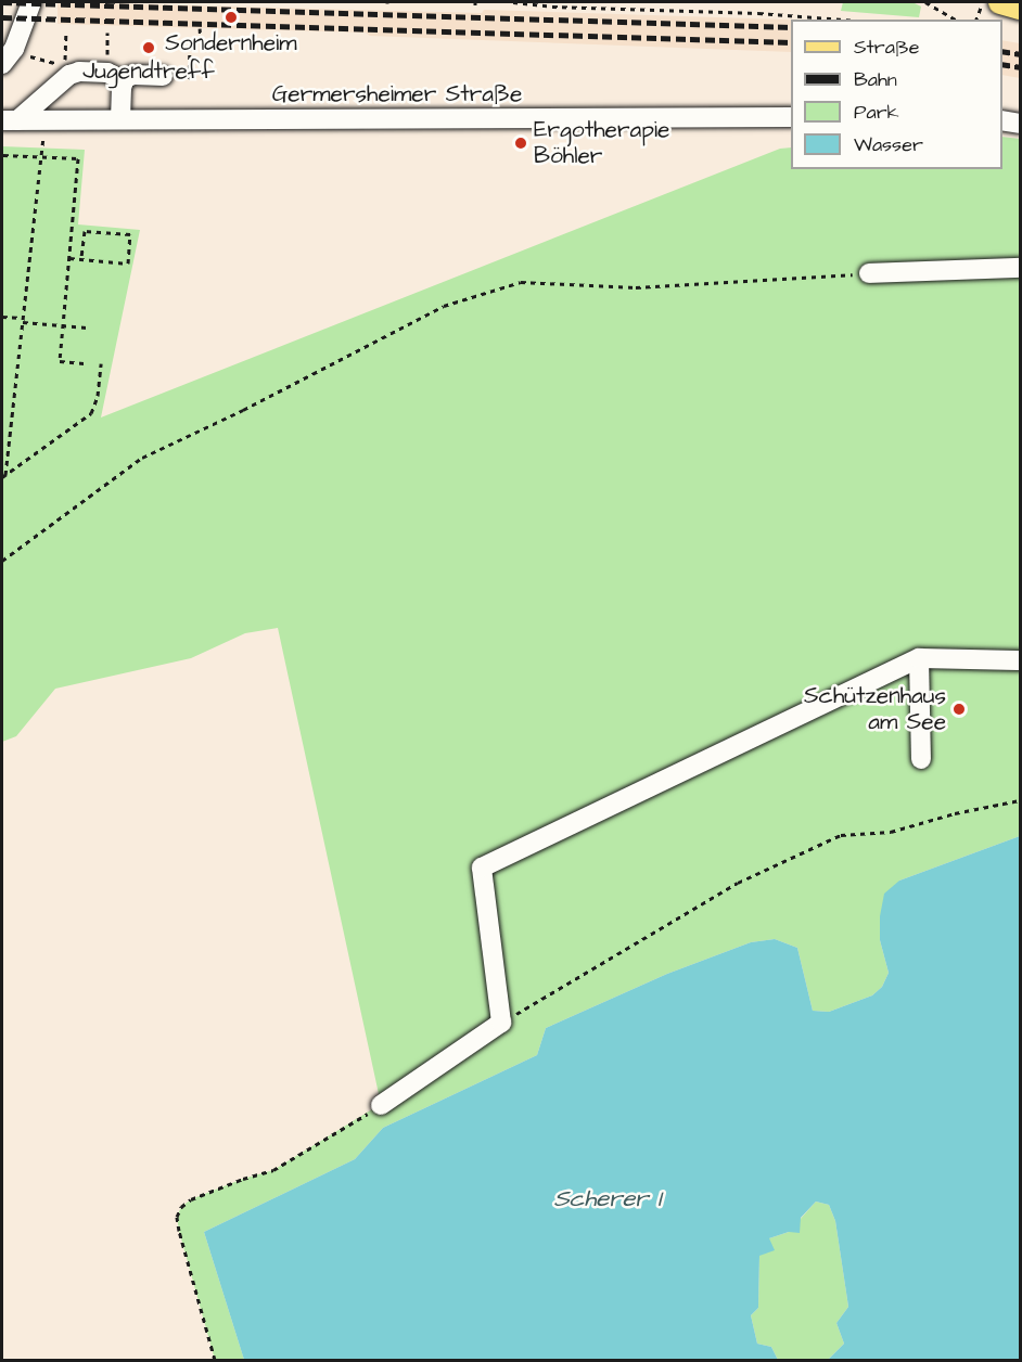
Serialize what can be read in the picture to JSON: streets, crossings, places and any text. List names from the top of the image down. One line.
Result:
{"streets":{"street":["Germersheimer Straße"]},"water":["Scherer I"],"places":["Sondernheim","Jugendtreff","Ergotherapie Böhler","Schützenhaus am See"],"legend":["Straße","Bahn","Park","Wasser"]}
